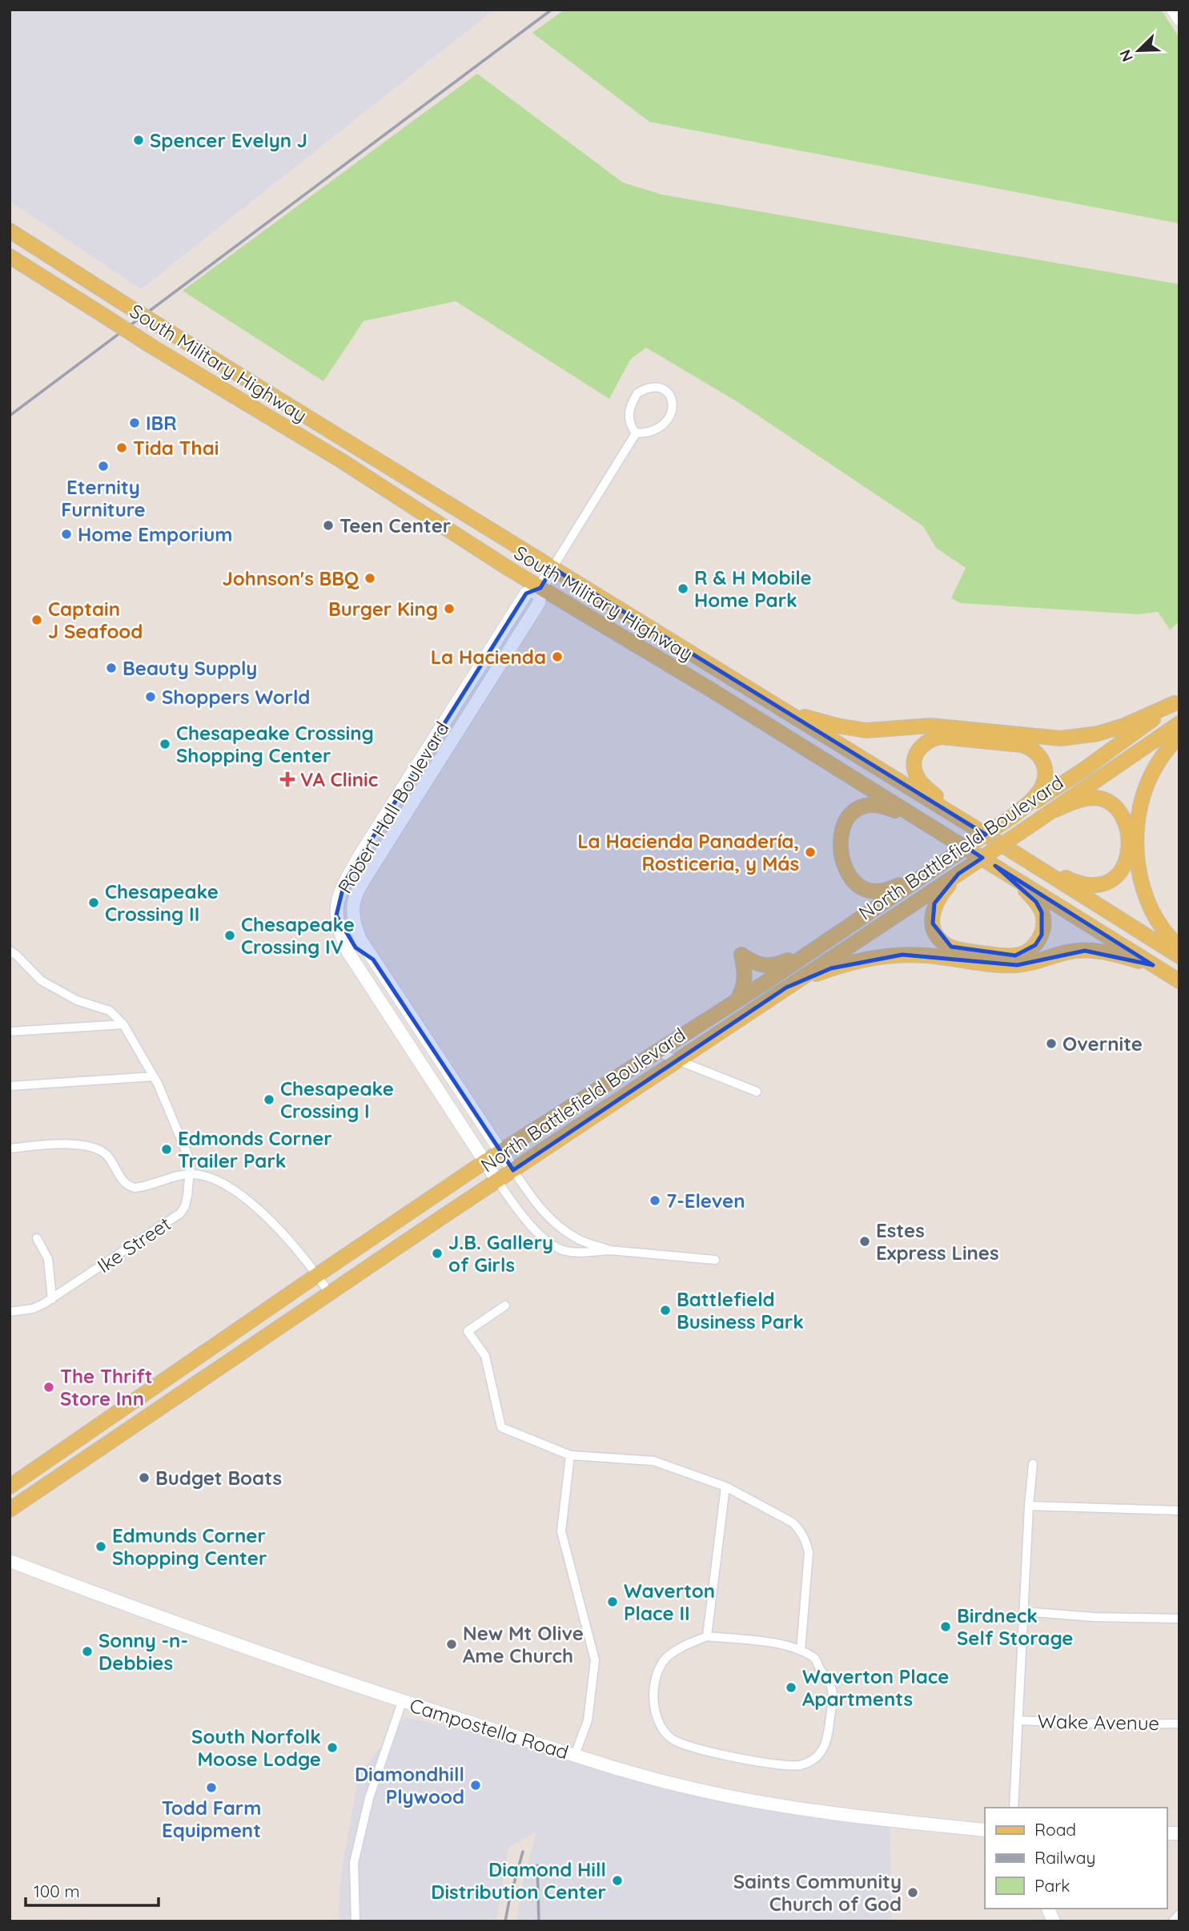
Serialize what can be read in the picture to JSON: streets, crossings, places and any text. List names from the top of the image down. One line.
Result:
{"streets":{"main road":["South Military Highway","North Battlefield Boulevard"],"street":["Robert Hall Boulevard","Ike Street","Wake Avenue","Campostella Road"]},"crossings":[["South Military Highway","Robert Hall Boulevard"],["Robert Hall Boulevard","North Battlefield Boulevard"]],"places":{"other":["Spencer Evelyn J","IBR","Tida Thai","Eternity Furniture","Teen Center","Home Emporium","Johnson's BBQ","R & H Mobile Home Park","Burger King","Captain J Seafood","La Hacienda","Beauty Supply","Shoppers World","Chesapeake Crossing Shopping Center","La Hacienda Panadería, Rosticeria, y Más","Chesapeake Crossing II","Chesapeake Crossing IV","Overnite","Chesapeake Crossing I","Edmonds Corner Trailer Park","7-Eleven","Estes Express Lines","J.B. Gallery of Girls","Battlefield Business Park","The Thrift Store Inn","Budget Boats","Edmunds Corner Shopping Center","Waverton Place II","Birdneck Self Storage","New Mt Olive Ame Church","Sonny -n- Debbies","Waverton Place Apartments","South Norfolk Moose Lodge","Diamondhill Plywood","Todd Farm Equipment","Diamond Hill Distribution Center","Saints Community Church of God"],"health":["VA Clinic"]},"legend":["Road","Railway","Park"],"scale_bar":"100 m","north":"bottom left"}
